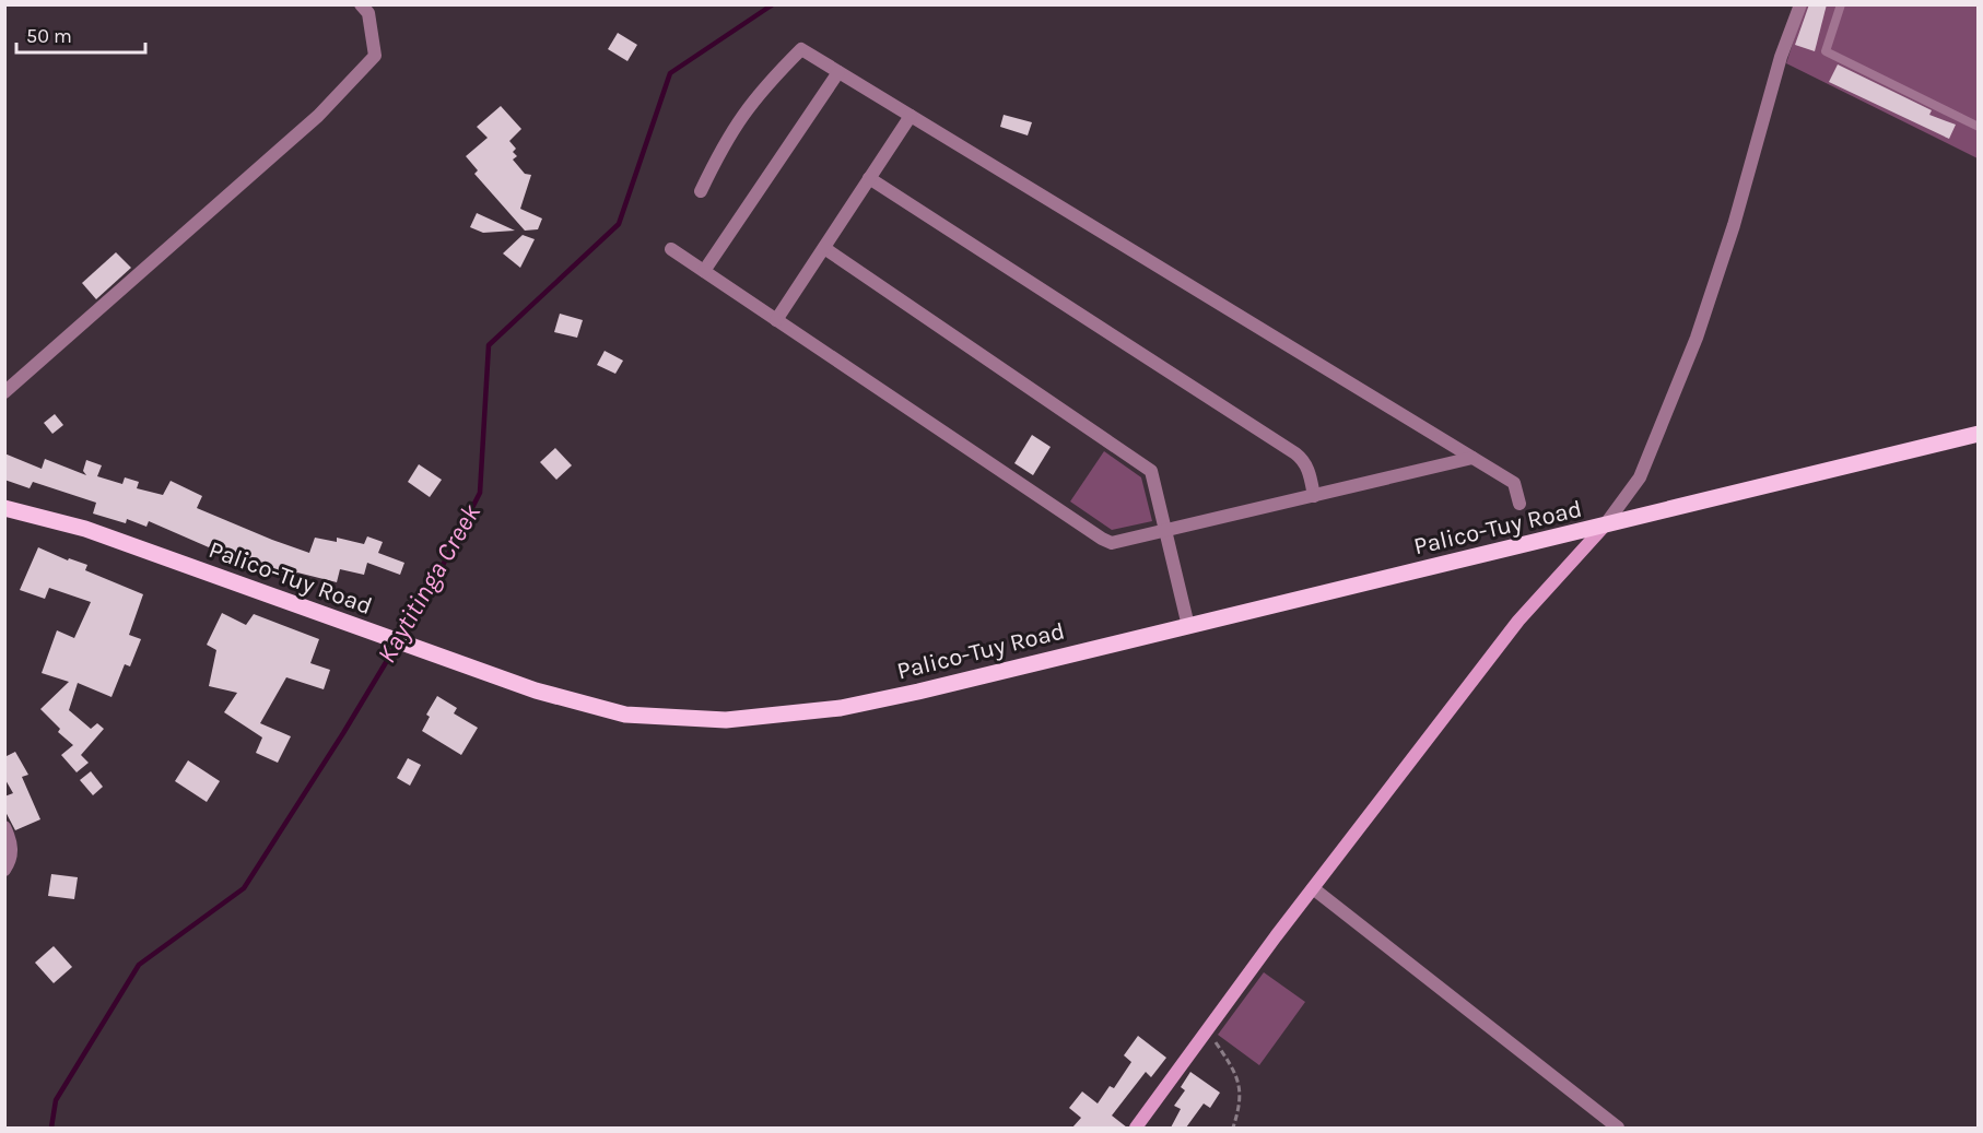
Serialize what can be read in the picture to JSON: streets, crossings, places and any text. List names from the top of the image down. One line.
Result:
{"streets":{"main road":["Palico-Tuy Road"]},"water":["Kaytitinga Creek"],"scale_bar":"50 m"}
